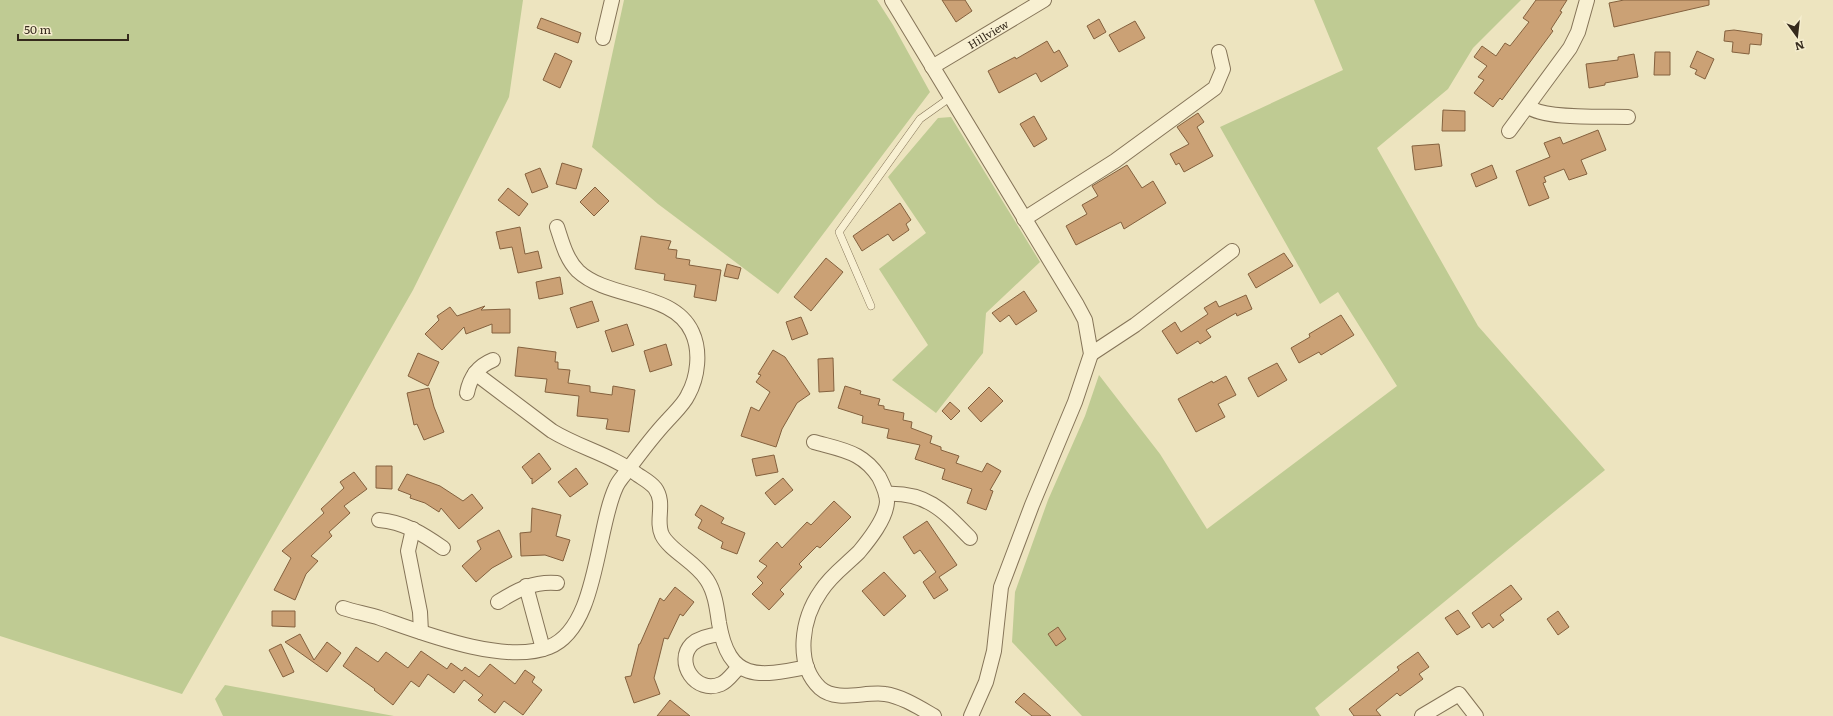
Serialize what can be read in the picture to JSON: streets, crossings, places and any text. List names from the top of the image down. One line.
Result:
{"streets":{"street":["Hillview"]},"scale_bar":"50 m","north":"bottom"}
